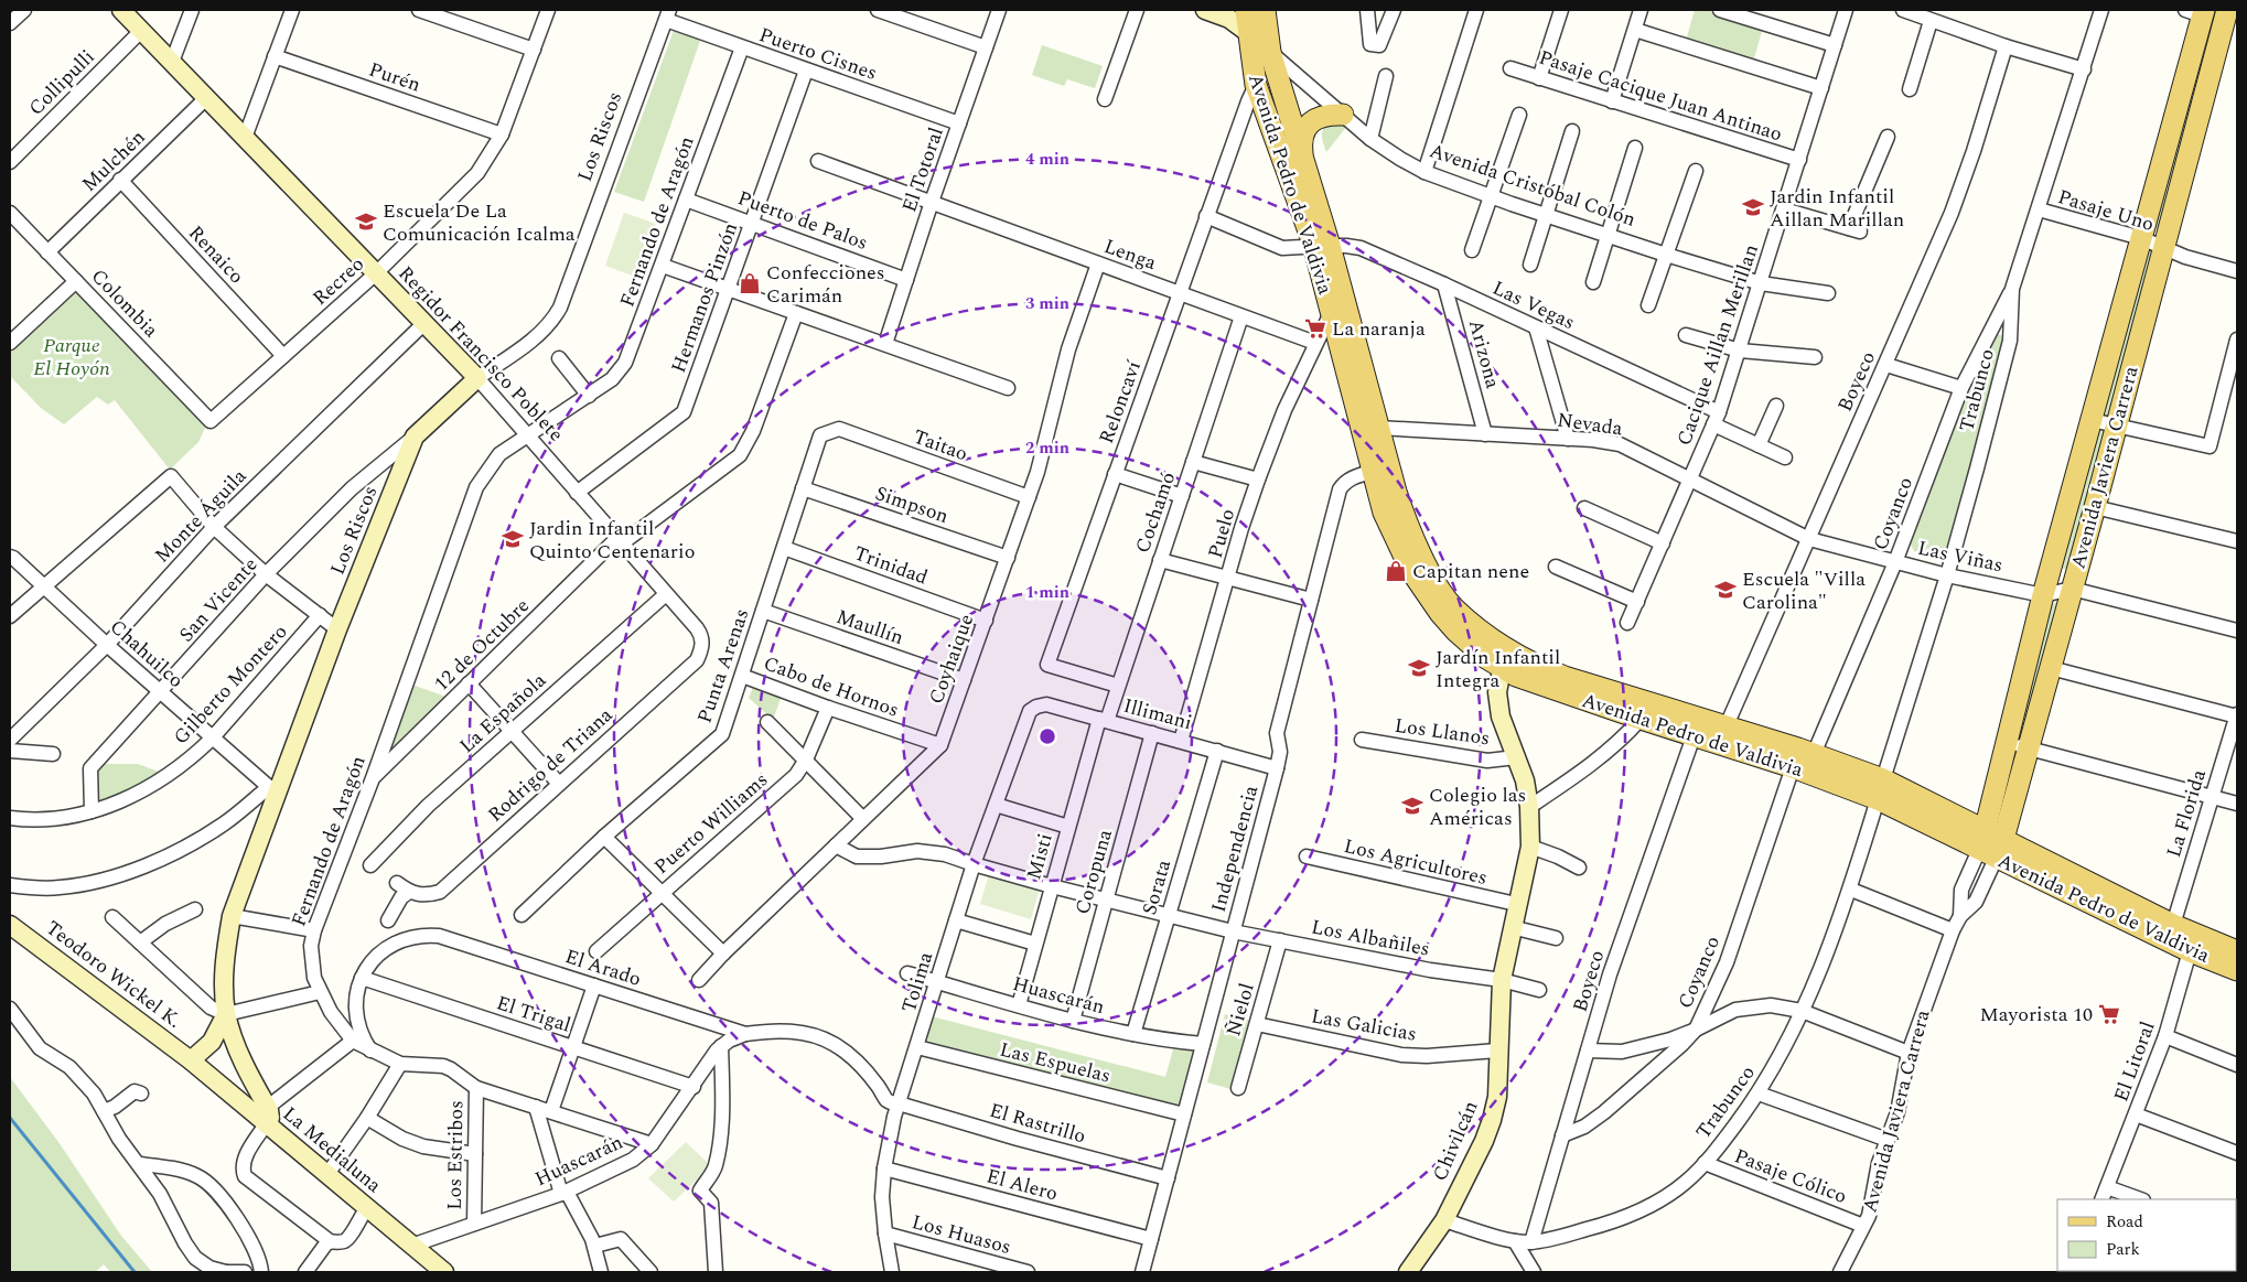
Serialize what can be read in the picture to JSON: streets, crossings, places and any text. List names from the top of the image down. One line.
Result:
{"streets":{"main road":["Avenida Pedro de Valdivia","Avenida Javiera Carrera"],"street":["Puerto Cisnes","Purén","Collipulli","Pasaje Cacique Juan Antinao","Los Riscos","Mulchén","El Totoral","Avenida Cristóbal Colón","Pasaje Uno","Puerto de Palos","Fernando de Aragón","Renaico","Lenga","Recreo","Hermanos Pinzón","Colombia","Las Vegas","Cacique Aillan Merillan","Regidor Francisco Poblete","Arizona","Boyeco","Trabunco","Reloncaví","Nevada","Taitao","Simpson","Cochamó","Coyanco","Monte Águila","Puelo","Las Viñas","Trinidad","San Vicente","Maullín","12 de Octubre","Chahuilco","Coyhaique","Punta Arenas","Gilberto Montero","Cabo de Hornos","La Española","Illimani","Los Llanos","Rodrigo de Triana","La Florida","Puerto Williams","Independencia","Misti","Los Agricultores","Coropuna","Sorata","Los Albañiles","El Arado","Teodoro Wickel K.","Tolima","Huascarán","Ñielol","El Trigal","Las Galicias","El Litoral","Las Espuelas","El Rastrillo","Chivilcán","La Medialuna","Los Estribos","Pasaje Cólico","El Alero","Los Huasos"]},"crossings":[["Puerto Cisnes","Los Riscos"],["Puerto Cisnes","El Totoral"],["Puerto Cisnes","Fernando de Aragón"],["Puerto Cisnes","Hermanos Pinzón"],["Purén","Recreo"],["Collipulli","Regidor Francisco Poblete"],["Pasaje Cacique Juan Antinao","Cacique Aillan Merillan"],["Los Riscos","Regidor Francisco Poblete"],["Los Riscos","San Vicente"],["Los Riscos","Chahuilco"],["Los Riscos","La Medialuna"],["Mulchén","Renaico"],["Mulchén","Colombia"],["Mulchén","Regidor Francisco Poblete"],["El Totoral","Puerto de Palos"],["El Totoral","Lenga"],["Avenida Pedro de Valdivia","Avenida Cristóbal Colón"],["Avenida Pedro de Valdivia","Las Vegas"],["Avenida Pedro de Valdivia","Boyeco"],["Avenida Pedro de Valdivia","Trabunco"],["Avenida Pedro de Valdivia","Reloncaví"],["Avenida Pedro de Valdivia","Nevada"],["Avenida Pedro de Valdivia","Avenida Javiera Carrera"],["Avenida Pedro de Valdivia","Coyanco"],["Avenida Pedro de Valdivia","Puelo"],["Avenida Pedro de Valdivia","La Florida"],["Avenida Pedro de Valdivia","Independencia"],["Avenida Pedro de Valdivia","El Litoral"],["Avenida Pedro de Valdivia","Chivilcán"],["Avenida Cristóbal Colón","Cacique Aillan Merillan"],["Pasaje Uno","Trabunco"],["Pasaje Uno","Avenida Javiera Carrera"],["Puerto de Palos","Fernando de Aragón"],["Puerto de Palos","Hermanos Pinzón"],["Fernando de Aragón","Regidor Francisco Poblete"],["Fernando de Aragón","12 de Octubre"],["Fernando de Aragón","El Arado"],["Fernando de Aragón","Huascarán"],["Fernando de Aragón","Los Estribos"],["Renaico","Recreo"],["Lenga","Reloncaví"],["Lenga","Cochamó"],["Lenga","Puelo"],["Lenga","Coyhaique"],["Recreo","Colombia"],["Recreo","Regidor Francisco Poblete"],["Hermanos Pinzón","Regidor Francisco Poblete"],["Las Vegas","Cacique Aillan Merillan"],["Las Vegas","Arizona"],["Las Vegas","Reloncaví"],["Cacique Aillan Merillan","Nevada"],["Regidor Francisco Poblete","Monte Águila"],["Regidor Francisco Poblete","12 de Octubre"],["Regidor Francisco Poblete","La Española"],["Regidor Francisco Poblete","Rodrigo de Triana"],["Arizona","Nevada"],["Boyeco","Trabunco"],["Boyeco","Nevada"],["Boyeco","Coyanco"],["Boyeco","Las Viñas"],["Trabunco","Coyanco"],["Trabunco","Las Viñas"],["Trabunco","Chivilcán"],["Trabunco","Pasaje Cólico"],["Reloncaví","Cochamó"],["Nevada","Las Viñas"],["Taitao","Coyhaique"],["Taitao","Punta Arenas"],["Avenida Javiera Carrera","Las Viñas"],["Avenida Javiera Carrera","Pasaje Cólico"],["Simpson","Coyhaique"],["Simpson","Punta Arenas"],["Cochamó","Illimani"],["Cochamó","Misti"],["Coyanco","Las Viñas"],["Monte Águila","Chahuilco"],["Puelo","Illimani"],["Trinidad","Coyhaique"],["Trinidad","Punta Arenas"],["San Vicente","Chahuilco"],["San Vicente","Gilberto Montero"],["Maullín","Coyhaique"],["Maullín","Punta Arenas"],["Chahuilco","Gilberto Montero"],["Coyhaique","Cabo de Hornos"],["Coyhaique","Los Albañiles"],["Punta Arenas","Cabo de Hornos"],["Cabo de Hornos","Puerto Williams"],["Illimani","Independencia"],["Illimani","Misti"],["Illimani","Coropuna"],["Illimani","Sorata"],["Illimani","Tolima"],["Los Llanos","Chivilcán"],["Independencia","Los Albañiles"],["Independencia","Huascarán"],["Independencia","Las Espuelas"],["Independencia","El Rastrillo"],["Independencia","El Alero"],["Misti","Los Albañiles"],["Misti","Huascarán"],["Los Agricultores","Chivilcán"],["Coropuna","Los Albañiles"],["Coropuna","Huascarán"],["Sorata","Los Albañiles"],["Sorata","Huascarán"],["Los Albañiles","Tolima"],["Los Albañiles","Ñielol"],["Los Albañiles","Chivilcán"],["El Arado","Tolima"],["El Arado","Huascarán"],["El Arado","El Trigal"],["El Arado","El Rastrillo"],["Teodoro Wickel K.","La Medialuna"],["Tolima","Huascarán"],["Tolima","Las Espuelas"],["Tolima","El Rastrillo"],["Tolima","El Alero"],["Tolima","Los Huasos"],["Huascarán","El Trigal"],["Huascarán","La Medialuna"],["Huascarán","Los Estribos"],["Ñielol","Las Galicias"],["Las Galicias","Chivilcán"]],"parks":["Parque El Hoyón"],"places":{"school or university":["Jardin Infantil Aillan Marillan","Escuela De La Comunicación Icalma","Jardin Infantil Quinto Centenario","Escuela \"Villa Carolina\"","Jardín Infantil Integra","Colegio las Américas"],"shop":["Confecciones Carimán","Capitan nene"],"supermarket":["La naranja","Mayorista 10"]},"legend":["Road","Park"],"rings":["4 min","3 min","2 min","1 min"]}
